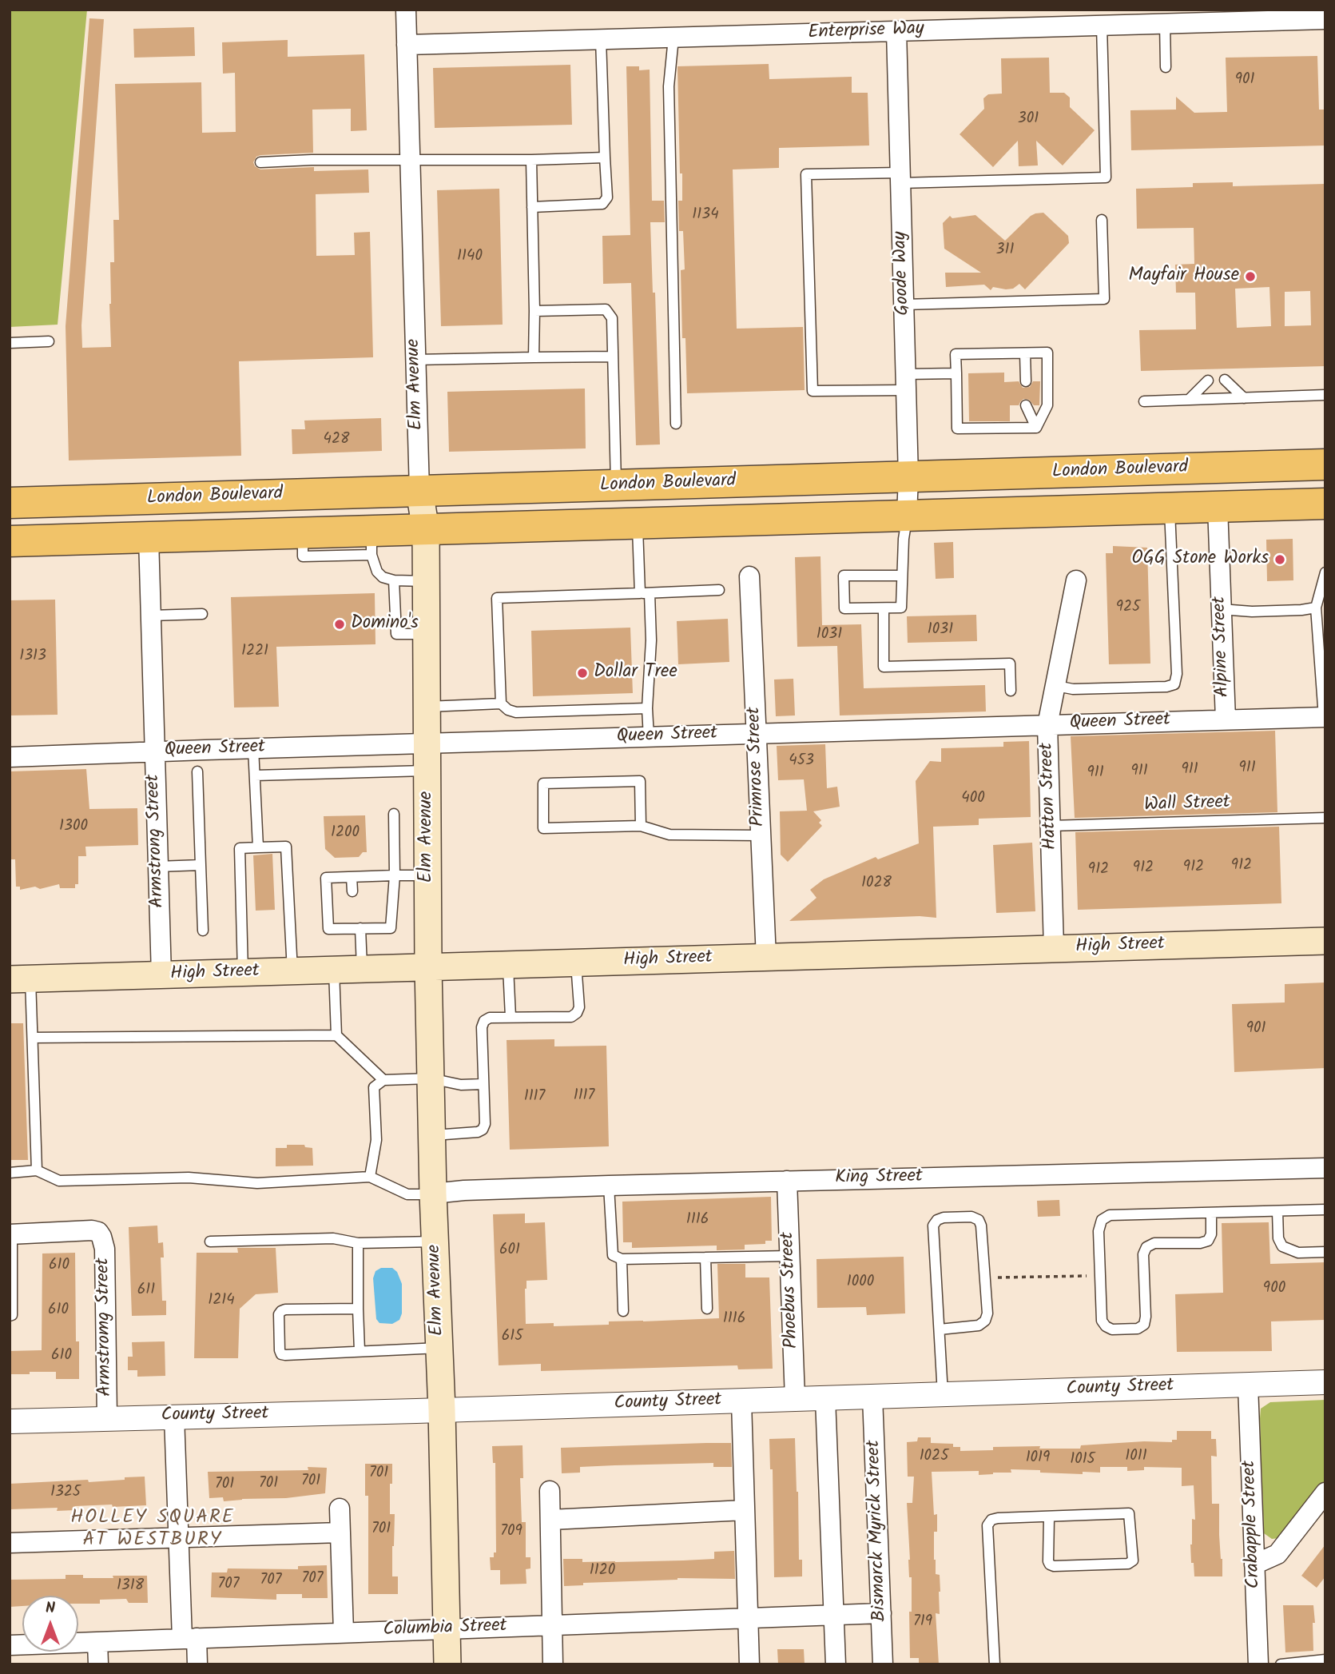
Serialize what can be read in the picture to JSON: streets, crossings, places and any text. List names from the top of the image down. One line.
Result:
{"streets":{"main road":["Elm Avenue","London Boulevard","High Street"],"street":["Enterprise Way","Goode Way","Alpine Street","Queen Street","Primrose Street","Hatton Street","Armstrong Street","King Street","Phoebus Street","Armstromg Street","County Street","Crabapple Street","Bismarck Myrick Street","Columbia Street"],"lane":["Wall Street"]},"crossings":[["Enterprise Way","Goode Way"],["Enterprise Way","Elm Avenue"],["Goode Way","London Boulevard"],["Elm Avenue","London Boulevard"],["Elm Avenue","Queen Street"],["Elm Avenue","High Street"],["Elm Avenue","King Street"],["Elm Avenue","County Street"],["Elm Avenue","Columbia Street"],["Alpine Street","Queen Street"],["Queen Street","Primrose Street"],["Queen Street","Hatton Street"],["Queen Street","Armstrong Street"],["Primrose Street","High Street"],["Hatton Street","Wall Street"],["Hatton Street","High Street"],["Armstrong Street","High Street"],["King Street","Phoebus Street"],["Phoebus Street","County Street"],["Armstromg Street","County Street"],["County Street","Crabapple Street"],["County Street","Bismarck Myrick Street"],["Bismarck Myrick Street","Columbia Street"]],"districts":["HOLLEY SQUARE AT WESTBURY"],"places":["Mayfair House","OGG Stone Works","Domino's","Dollar Tree"],"house_numbers":["901","301","1134","311","1140","428","925","1031","1031","1221","1313","453","911","911","911","911","400","1300","1200","912","912","912","912","1028","901","1117","1117","1116","601","610","1000","900","611","1214","610","1116","615","610","1025","1011","1019","1015","701","701","701","701","1325","701","709","1120","707","707","707","1318","719"],"north":"top"}
